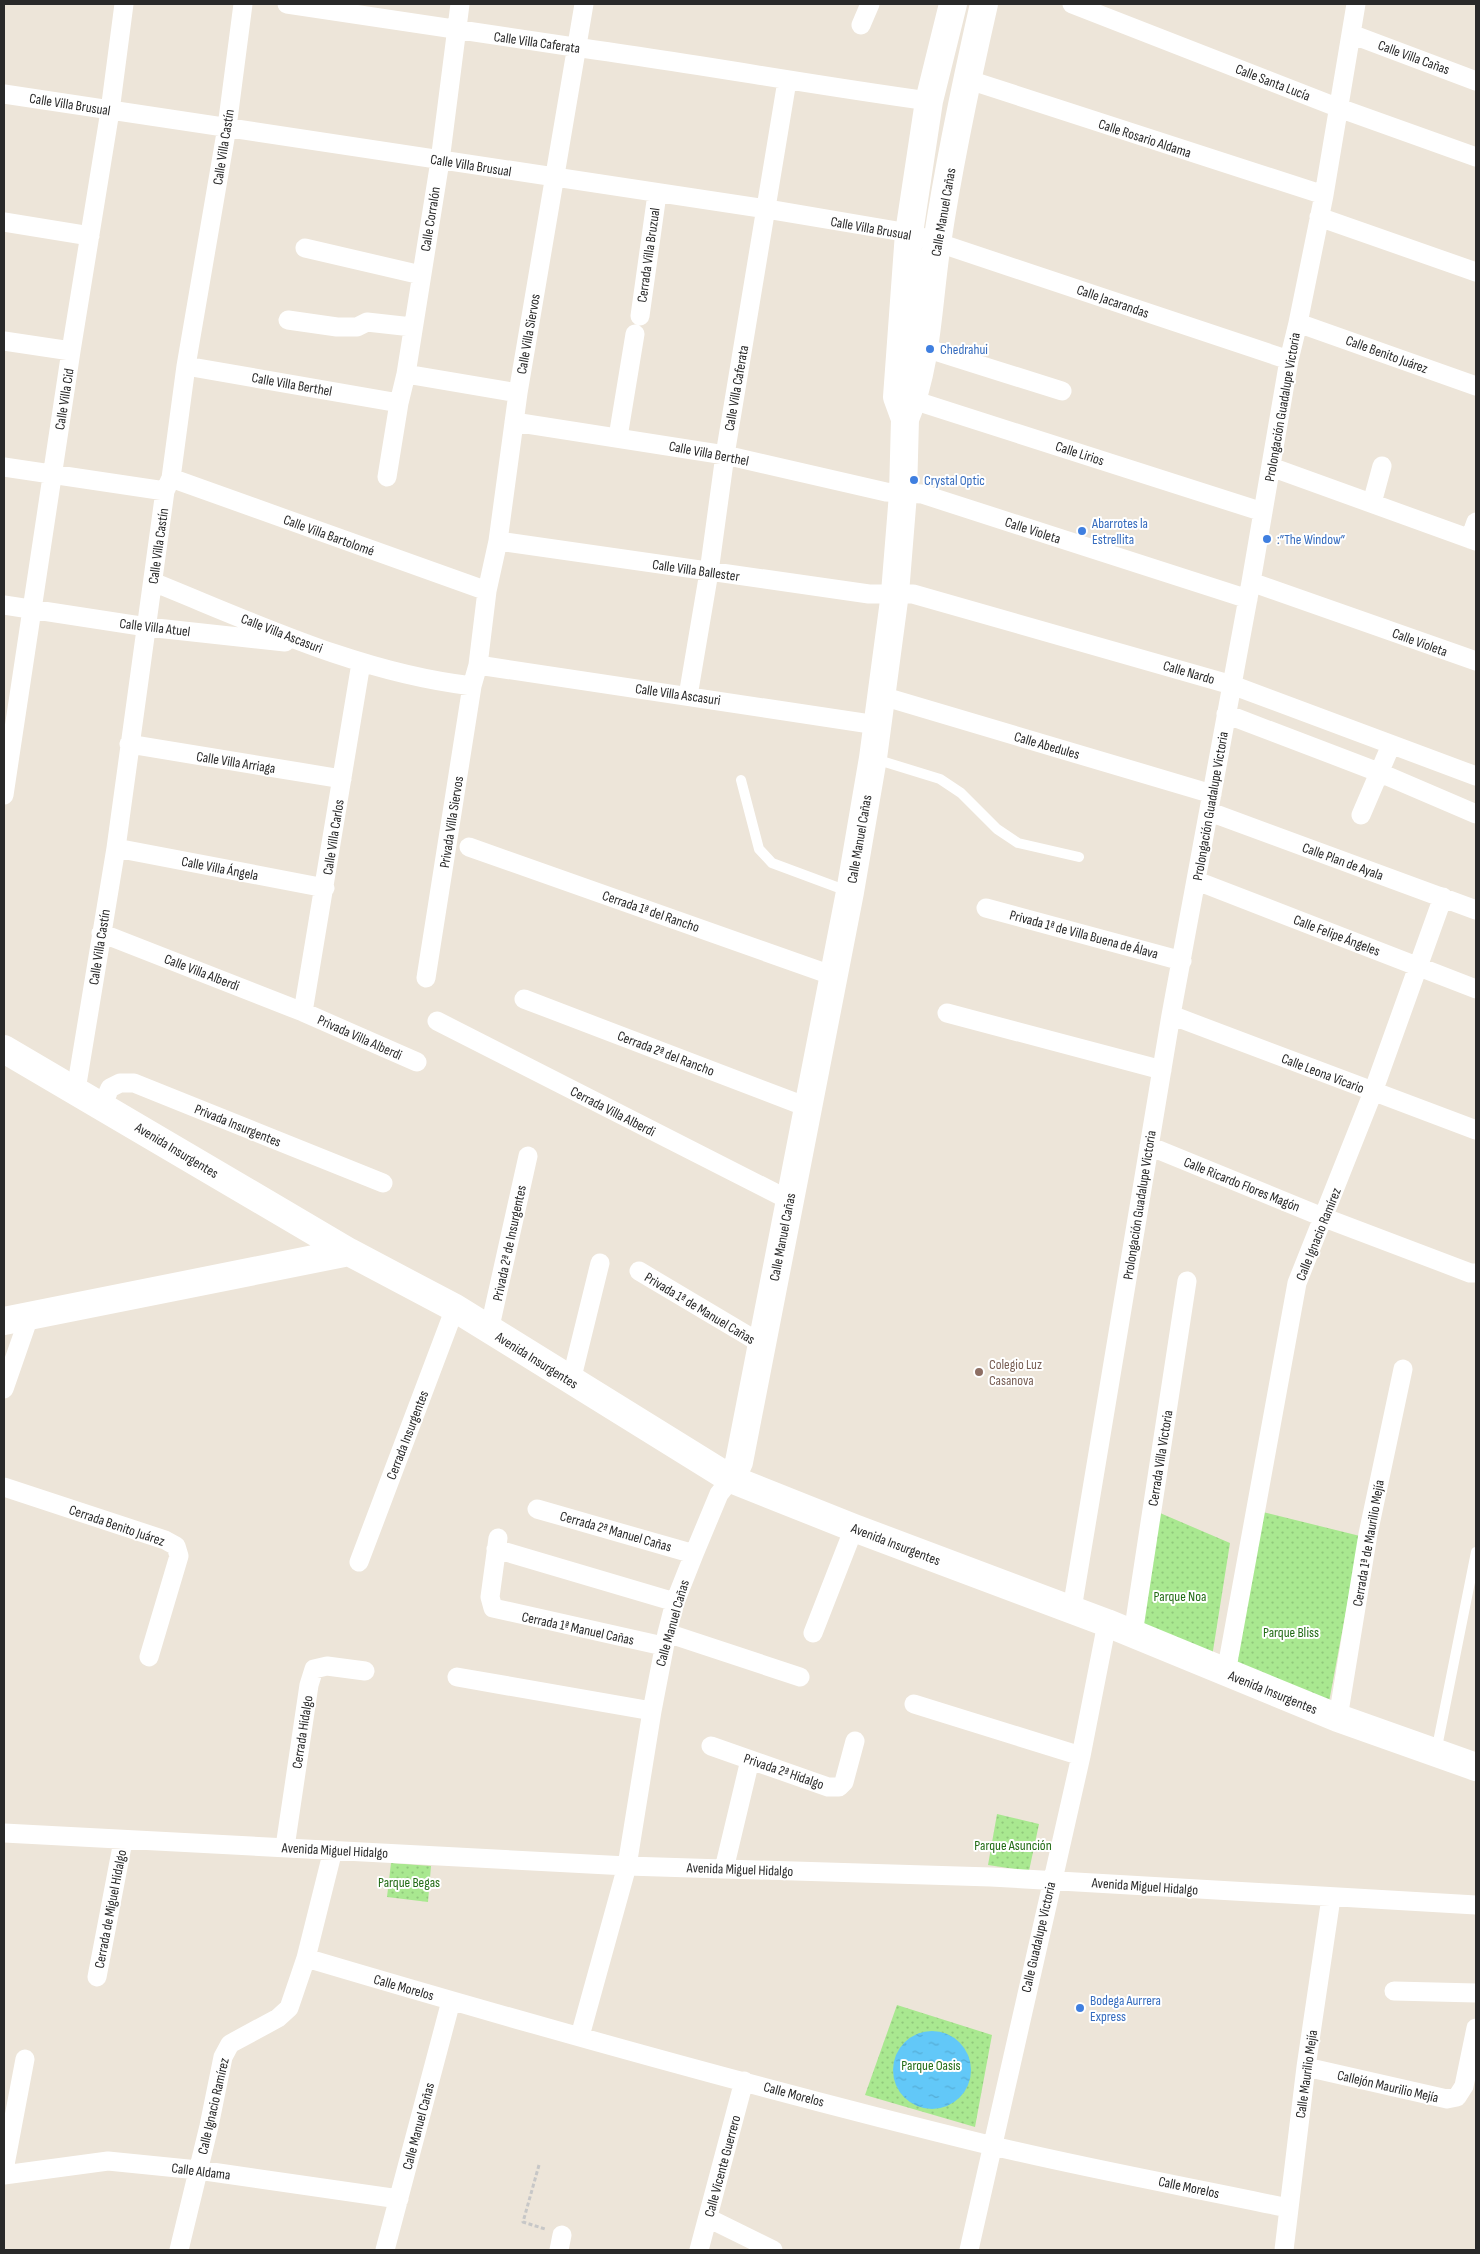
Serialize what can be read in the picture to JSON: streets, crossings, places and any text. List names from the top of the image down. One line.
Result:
{"streets":{"street":["Calle Villa Caferata","Calle Villa Cañas","Calle Santa Lucía","Calle Villa Brusual","Calle Rosario Aldama","Calle Villa Castín","Calle Manuel Cañas","Calle Corralón","Cerrada Villa Bruzual","Calle Jacarandas","Calle Villa Siervos","Calle Benito Juárez","Calle Villa Berthel","Calle Villa Cid","Prolongación Guadalupe Victoria","Calle Lirios","Calle Violeta","Calle Villa Bartolomé","Calle Villa Ballester","Calle Villa Atuel","Calle Villa Ascasuri","Calle Nardo","Calle Abedules","Calle Villa Arriaga","Privada Villa Siervos","Calle Villa Carlos","Calle Plan de Ayala","Calle Villa Ángela","Cerrada 1ª del Rancho","Privada 1ª de Villa Buena de Álava","Calle Felipe Ángeles","Calle Villa Alberdi","Privada Villa Alberdi","Cerrada 2ª del Rancho","Calle Leona Vicario","Cerrada Villa Alberdi","Privada Insurgentes","Avenida Insurgentes","Calle Ricardo Flores Magón","Calle Ignacio Ramírez","Privada 2ª de Insurgentes","Privada 1ª de Manuel Cañas","Cerrada Insurgentes","Cerrada Villa Victoria","Cerrada Benito Juárez","Cerrada 2ª Manuel Cañas","Cerrada 1ª de Maurilio Mejía","Cerrada 1ª Manuel Cañas","Cerrada Hidalgo","Privada 2ª Hidalgo","Avenida Miguel Hidalgo","Cerrada de Miguel Hidalgo","Calle Guadalupe Victoria","Calle Morelos","Calle Maurilio Mejía","Callejón Maurilio Mejía","Calle Vicente Guerrero","Calle Aldama"]},"crossings":[["Calle Villa Caferata","Calle Villa Brusual"],["Calle Villa Caferata","Calle Manuel Cañas"],["Calle Villa Caferata","Calle Corralón"],["Calle Villa Caferata","Calle Villa Siervos"],["Calle Villa Caferata","Calle Villa Berthel"],["Calle Villa Caferata","Calle Villa Ballester"],["Calle Villa Caferata","Calle Villa Ascasuri"],["Calle Villa Cañas","Prolongación Guadalupe Victoria"],["Calle Santa Lucía","Prolongación Guadalupe Victoria"],["Calle Villa Brusual","Calle Villa Castín"],["Calle Villa Brusual","Calle Manuel Cañas"],["Calle Villa Brusual","Calle Corralón"],["Calle Villa Brusual","Cerrada Villa Bruzual"],["Calle Villa Brusual","Calle Jacarandas"],["Calle Villa Brusual","Calle Villa Siervos"],["Calle Villa Brusual","Calle Villa Cid"],["Calle Rosario Aldama","Calle Manuel Cañas"],["Calle Rosario Aldama","Prolongación Guadalupe Victoria"],["Calle Villa Castín","Calle Villa Berthel"],["Calle Villa Castín","Calle Villa Bartolomé"],["Calle Villa Castín","Calle Villa Atuel"],["Calle Villa Castín","Calle Villa Ascasuri"],["Calle Villa Castín","Calle Villa Arriaga"],["Calle Villa Castín","Calle Villa Ángela"],["Calle Villa Castín","Calle Villa Alberdi"],["Calle Villa Castín","Avenida Insurgentes"],["Calle Manuel Cañas","Calle Jacarandas"],["Calle Manuel Cañas","Calle Villa Berthel"],["Calle Manuel Cañas","Calle Lirios"],["Calle Manuel Cañas","Calle Violeta"],["Calle Manuel Cañas","Calle Villa Ballester"],["Calle Manuel Cañas","Calle Villa Ascasuri"],["Calle Manuel Cañas","Calle Nardo"],["Calle Manuel Cañas","Calle Abedules"],["Calle Manuel Cañas","Cerrada 1ª del Rancho"],["Calle Manuel Cañas","Cerrada 2ª del Rancho"],["Calle Manuel Cañas","Cerrada Villa Alberdi"],["Calle Manuel Cañas","Avenida Insurgentes"],["Calle Manuel Cañas","Privada 1ª de Manuel Cañas"],["Calle Manuel Cañas","Cerrada 2ª Manuel Cañas"],["Calle Manuel Cañas","Cerrada 1ª Manuel Cañas"],["Calle Manuel Cañas","Avenida Miguel Hidalgo"],["Calle Manuel Cañas","Calle Morelos"],["Calle Manuel Cañas","Calle Aldama"],["Calle Corralón","Calle Villa Berthel"],["Calle Jacarandas","Prolongación Guadalupe Victoria"],["Calle Villa Siervos","Calle Villa Berthel"],["Calle Villa Siervos","Calle Villa Bartolomé"],["Calle Villa Siervos","Calle Villa Ballester"],["Calle Villa Siervos","Calle Villa Ascasuri"],["Calle Villa Siervos","Privada Villa Siervos"],["Calle Benito Juárez","Prolongación Guadalupe Victoria"],["Calle Villa Berthel","Calle Violeta"],["Calle Villa Cid","Calle Villa Bartolomé"],["Calle Villa Cid","Calle Villa Atuel"],["Prolongación Guadalupe Victoria","Calle Lirios"],["Prolongación Guadalupe Victoria","Calle Violeta"],["Prolongación Guadalupe Victoria","Calle Nardo"],["Prolongación Guadalupe Victoria","Calle Abedules"],["Prolongación Guadalupe Victoria","Calle Plan de Ayala"],["Prolongación Guadalupe Victoria","Privada 1ª de Villa Buena de Álava"],["Prolongación Guadalupe Victoria","Calle Felipe Ángeles"],["Prolongación Guadalupe Victoria","Calle Leona Vicario"],["Prolongación Guadalupe Victoria","Avenida Insurgentes"],["Prolongación Guadalupe Victoria","Calle Ricardo Flores Magón"],["Calle Villa Ballester","Calle Nardo"],["Calle Villa Atuel","Calle Villa Ascasuri"],["Calle Villa Ascasuri","Privada Villa Siervos"],["Calle Villa Ascasuri","Calle Villa Carlos"],["Calle Villa Arriaga","Calle Villa Carlos"],["Calle Villa Carlos","Calle Villa Ángela"],["Calle Villa Carlos","Calle Villa Alberdi"],["Calle Villa Carlos","Privada Villa Alberdi"],["Calle Plan de Ayala","Calle Ignacio Ramírez"],["Calle Felipe Ángeles","Calle Ignacio Ramírez"],["Calle Villa Alberdi","Privada Villa Alberdi"],["Calle Leona Vicario","Calle Ignacio Ramírez"],["Privada Insurgentes","Avenida Insurgentes"],["Avenida Insurgentes","Calle Ignacio Ramírez"],["Avenida Insurgentes","Privada 2ª de Insurgentes"],["Avenida Insurgentes","Cerrada Insurgentes"],["Avenida Insurgentes","Cerrada Villa Victoria"],["Avenida Insurgentes","Cerrada 1ª de Maurilio Mejía"],["Avenida Insurgentes","Calle Guadalupe Victoria"],["Calle Ricardo Flores Magón","Calle Ignacio Ramírez"],["Calle Ignacio Ramírez","Avenida Miguel Hidalgo"],["Calle Ignacio Ramírez","Calle Morelos"],["Calle Ignacio Ramírez","Calle Aldama"],["Cerrada Hidalgo","Avenida Miguel Hidalgo"],["Avenida Miguel Hidalgo","Cerrada de Miguel Hidalgo"],["Avenida Miguel Hidalgo","Calle Guadalupe Victoria"],["Avenida Miguel Hidalgo","Calle Maurilio Mejía"],["Calle Guadalupe Victoria","Calle Morelos"],["Calle Morelos","Calle Maurilio Mejía"],["Calle Morelos","Calle Vicente Guerrero"],["Calle Maurilio Mejía","Callejón Maurilio Mejía"]],"parks":["Parque Noa","Parque Bliss","Parque Asunción","Parque Begas","Parque Oasis"],"places":["Chedrahui","Crystal Optic","Abarrotes la Estrellita",":”The Window”","Colegio Luz Casanova","Bodega Aurrera Express"]}
